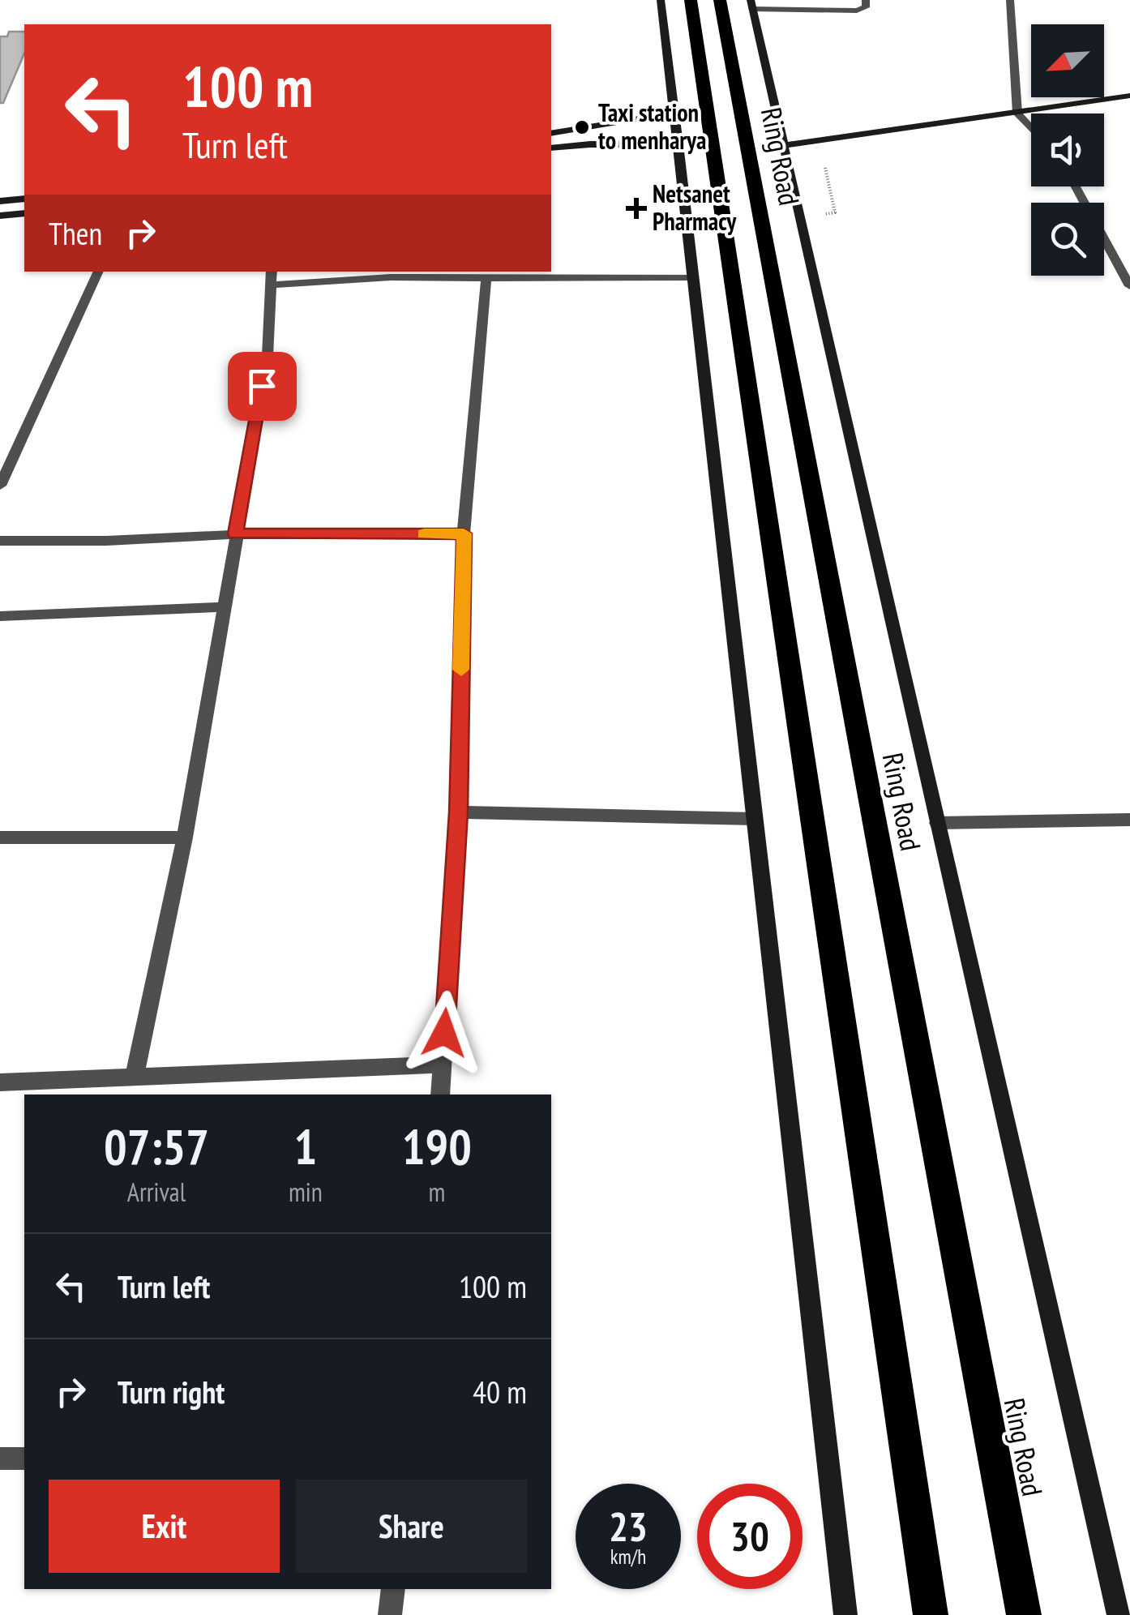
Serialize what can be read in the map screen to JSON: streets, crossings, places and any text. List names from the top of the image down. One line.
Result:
{"streets":{"highway":["Ring Road"]},"places":{"other":["Taxi station to menharya"],"health":["Netsanet Pharmacy"]},"north":"bottom left","page":{"turn":["100 m","Turn left"],"then":"Then","eta":["07:57","Arrival","1","min","190","m"],"list":[{"name":"Turn left","value":"100 m"},{"name":"Turn right","value":"40 m"}],"buttons":["Exit","Share"],"speed":"23 km/h","limit":"30"}}
